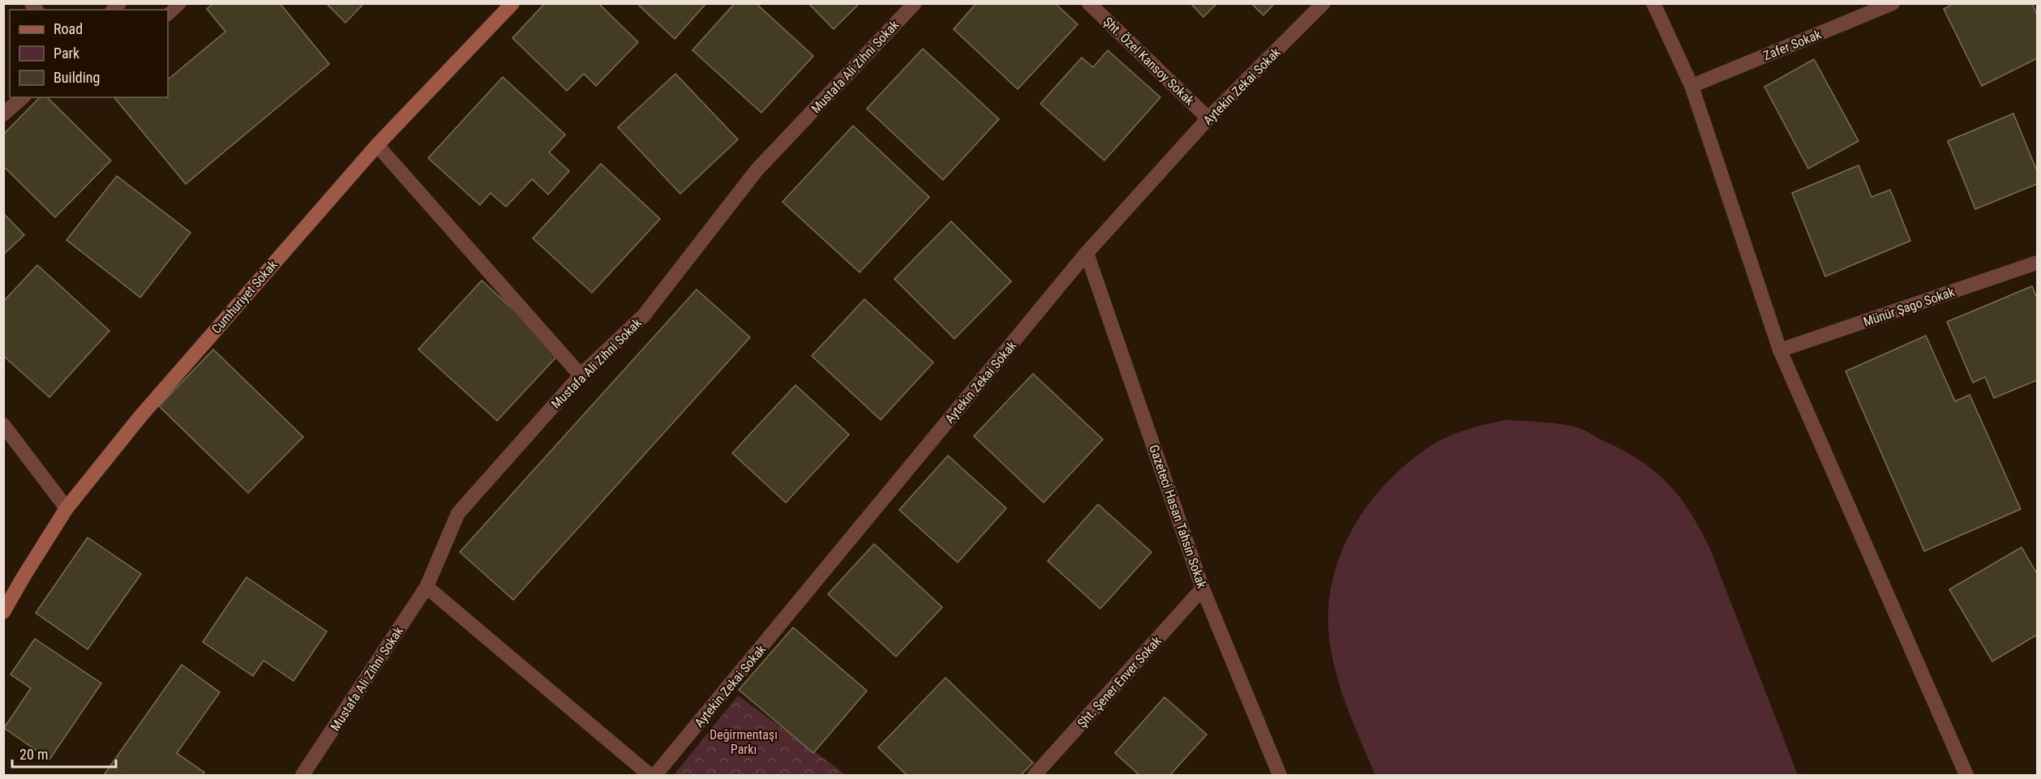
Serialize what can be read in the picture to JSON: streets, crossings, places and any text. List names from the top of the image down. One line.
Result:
{"streets":{"street":["Zafer Sokak","Şht. Özel Kansoy Sokak","Mustafa Ali Zihni Sokak","Aytekin Zekai Sokak","Cumhuriyet Sokak","Münür Şago Sokak","Gazeteci Hasan Tahsin Sokak","Şht. Şener Enver Sokak"]},"crossings":[["Şht. Özel Kansoy Sokak","Aytekin Zekai Sokak"],["Aytekin Zekai Sokak","Gazeteci Hasan Tahsin Sokak"],["Gazeteci Hasan Tahsin Sokak","Şht. Şener Enver Sokak"]],"parks":["Değirmentaşı Parkı"],"legend":["Road","Park","Building"],"scale_bar":"20 m"}
